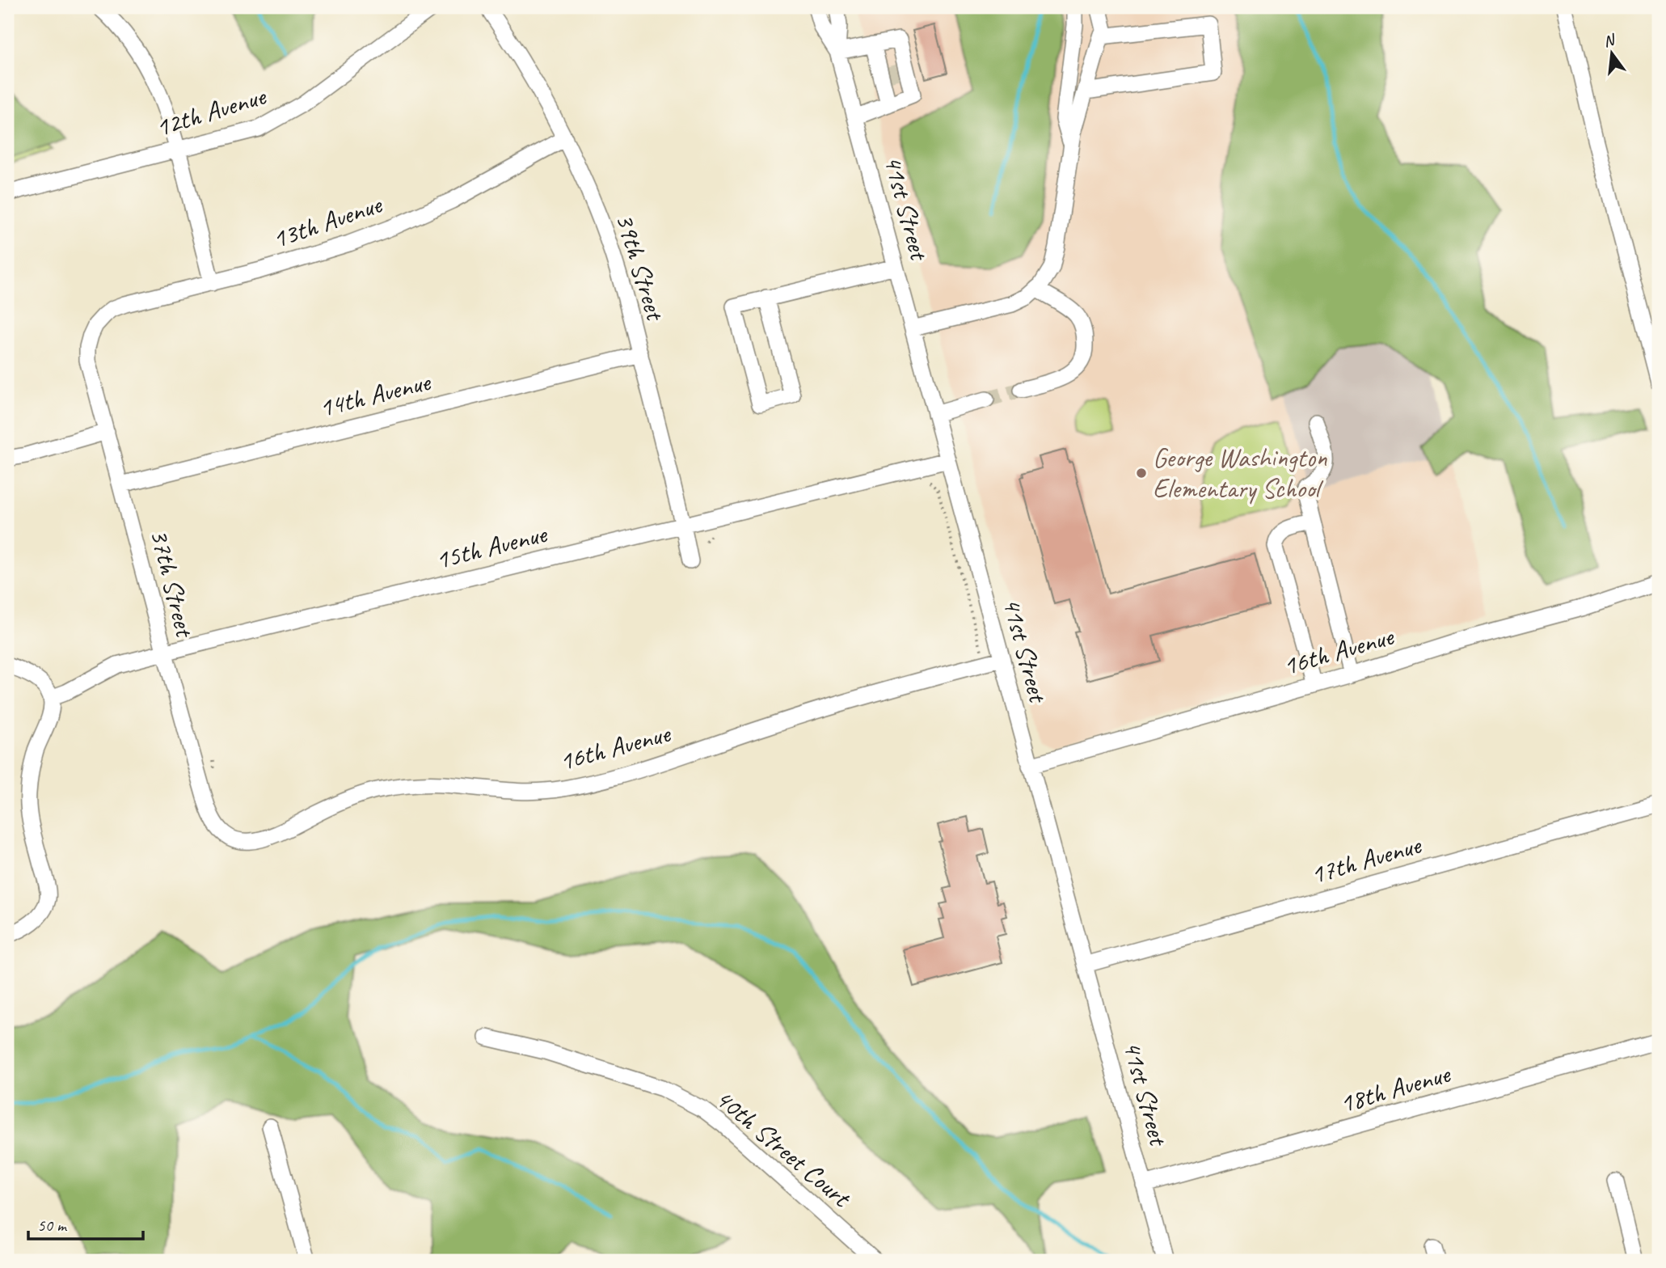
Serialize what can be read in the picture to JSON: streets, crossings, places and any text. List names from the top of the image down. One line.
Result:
{"streets":{"street":["12th Avenue","41st Street","13th Avenue","39th Street","14th Avenue","15th Avenue","37th Street","16th Avenue","17th Avenue","18th Avenue","40th Street Court"]},"crossings":[["41st Street","15th Avenue"],["41st Street","16th Avenue"],["41st Street","17th Avenue"],["41st Street","18th Avenue"],["13th Avenue","39th Street"],["13th Avenue","37th Street"],["39th Street","14th Avenue"],["39th Street","15th Avenue"],["14th Avenue","37th Street"],["15th Avenue","37th Street"],["37th Street","16th Avenue"]],"places":["George Washington Elementary School"],"scale_bar":"50 m","north":"top"}
